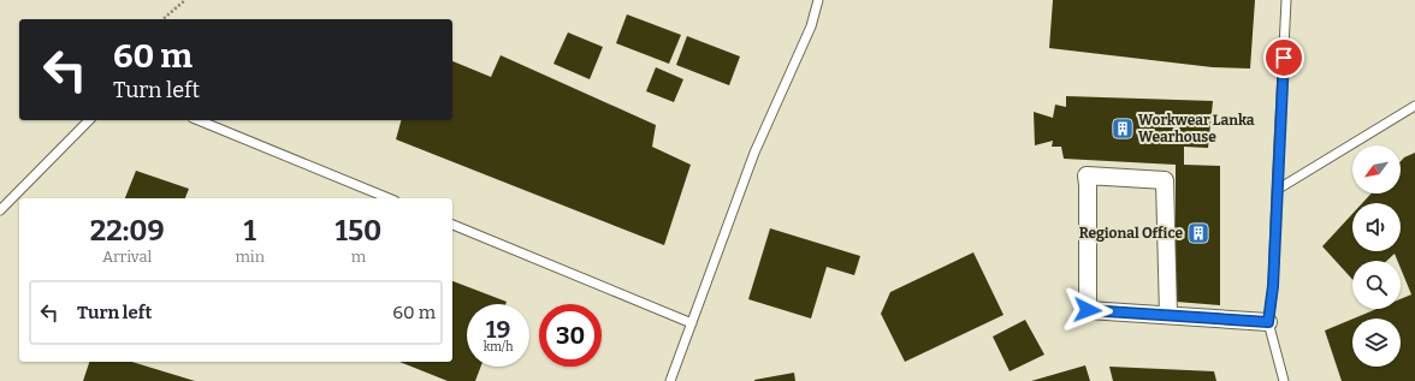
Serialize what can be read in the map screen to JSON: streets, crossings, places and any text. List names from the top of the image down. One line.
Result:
{"places":{"building":["Workwear Lanka Wearhouse","Regional Office"]},"north":"bottom left","page":{"turn":["60 m","Turn left"],"eta":["22:09","Arrival","1","min","150","m"],"list":[{"name":"Turn left","value":"60 m"}],"speed":"19 km/h","limit":"30"}}
